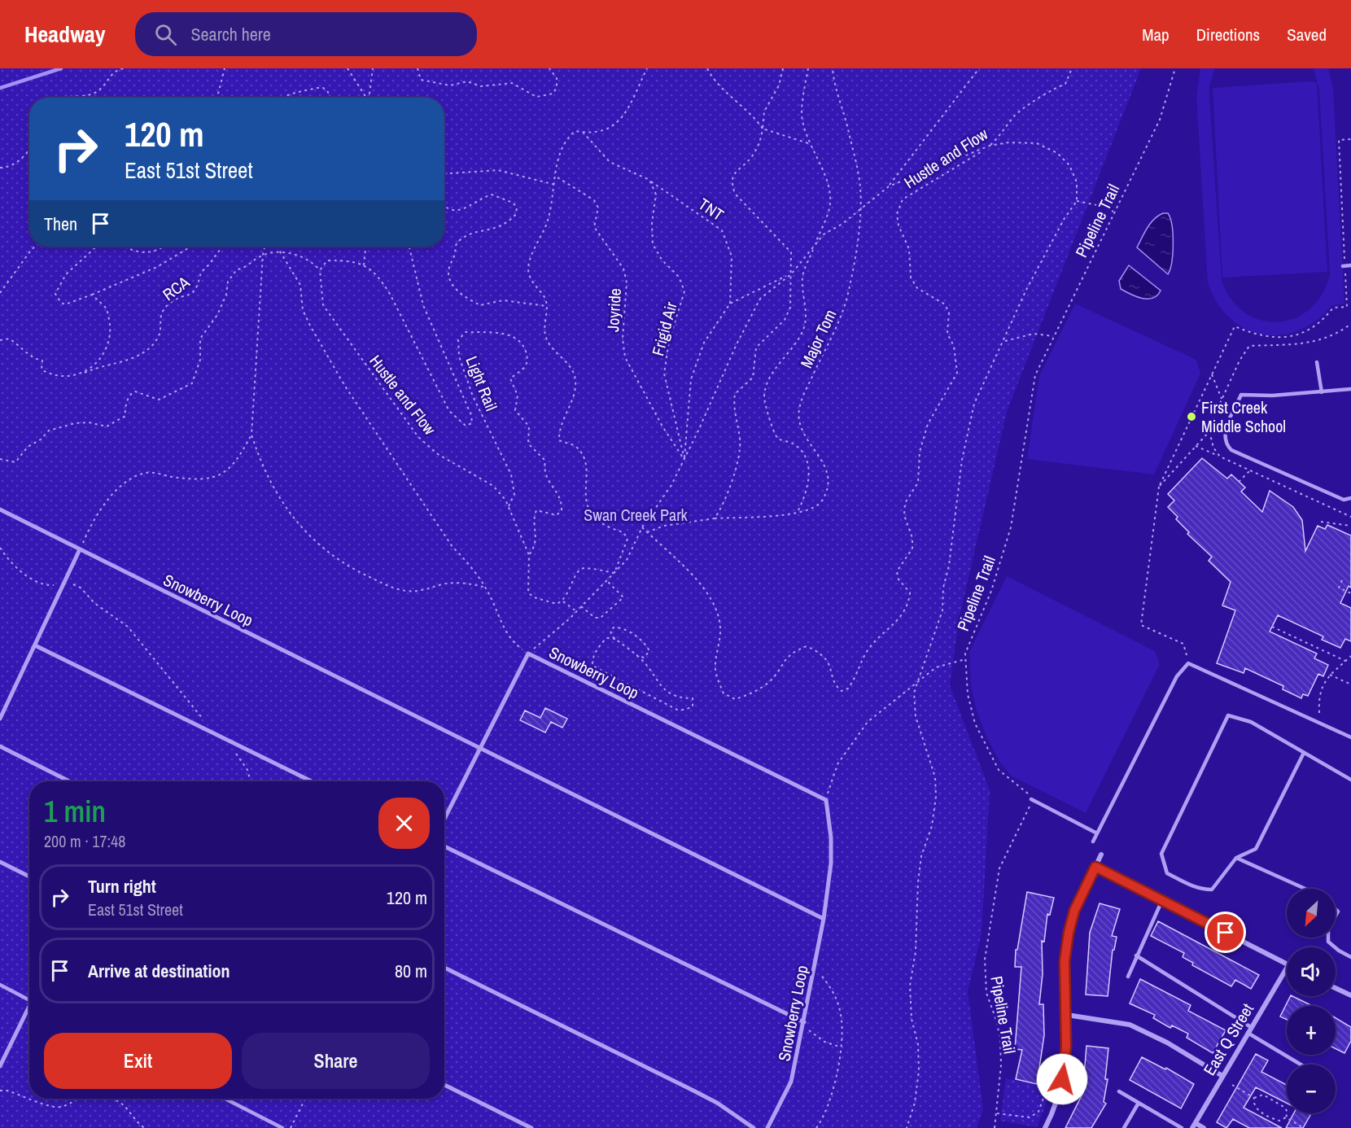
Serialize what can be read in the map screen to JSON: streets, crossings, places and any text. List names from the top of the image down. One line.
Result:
{"streets":{"street":["Snowberry Loop","East Q Street"],"path":["Hustle and Flow","TNT","Pipeline Trail","RCA","Joyride","Frigid Air","Major Tom","Light Rail"]},"crossings":[["Hustle and Flow","Light Rail"],["TNT","Frigid Air"],["Joyride","Frigid Air"]],"parks":["Swan Creek Park"],"places":["First Creek Middle School"],"north":"bottom left","page":{"header":"Headway","search":"Search here","nav":["Map","Directions","Saved"],"turn":["120 m","East 51st Street"],"then":"Then","heading":["1 min","200 m · 17:48"],"list":[{"name":"Turn right","note":"East 51st Street","value":"120 m"},{"name":"Arrive at destination","value":"80 m"}],"map_buttons":["+","−"],"buttons":["Exit","Share"]}}
